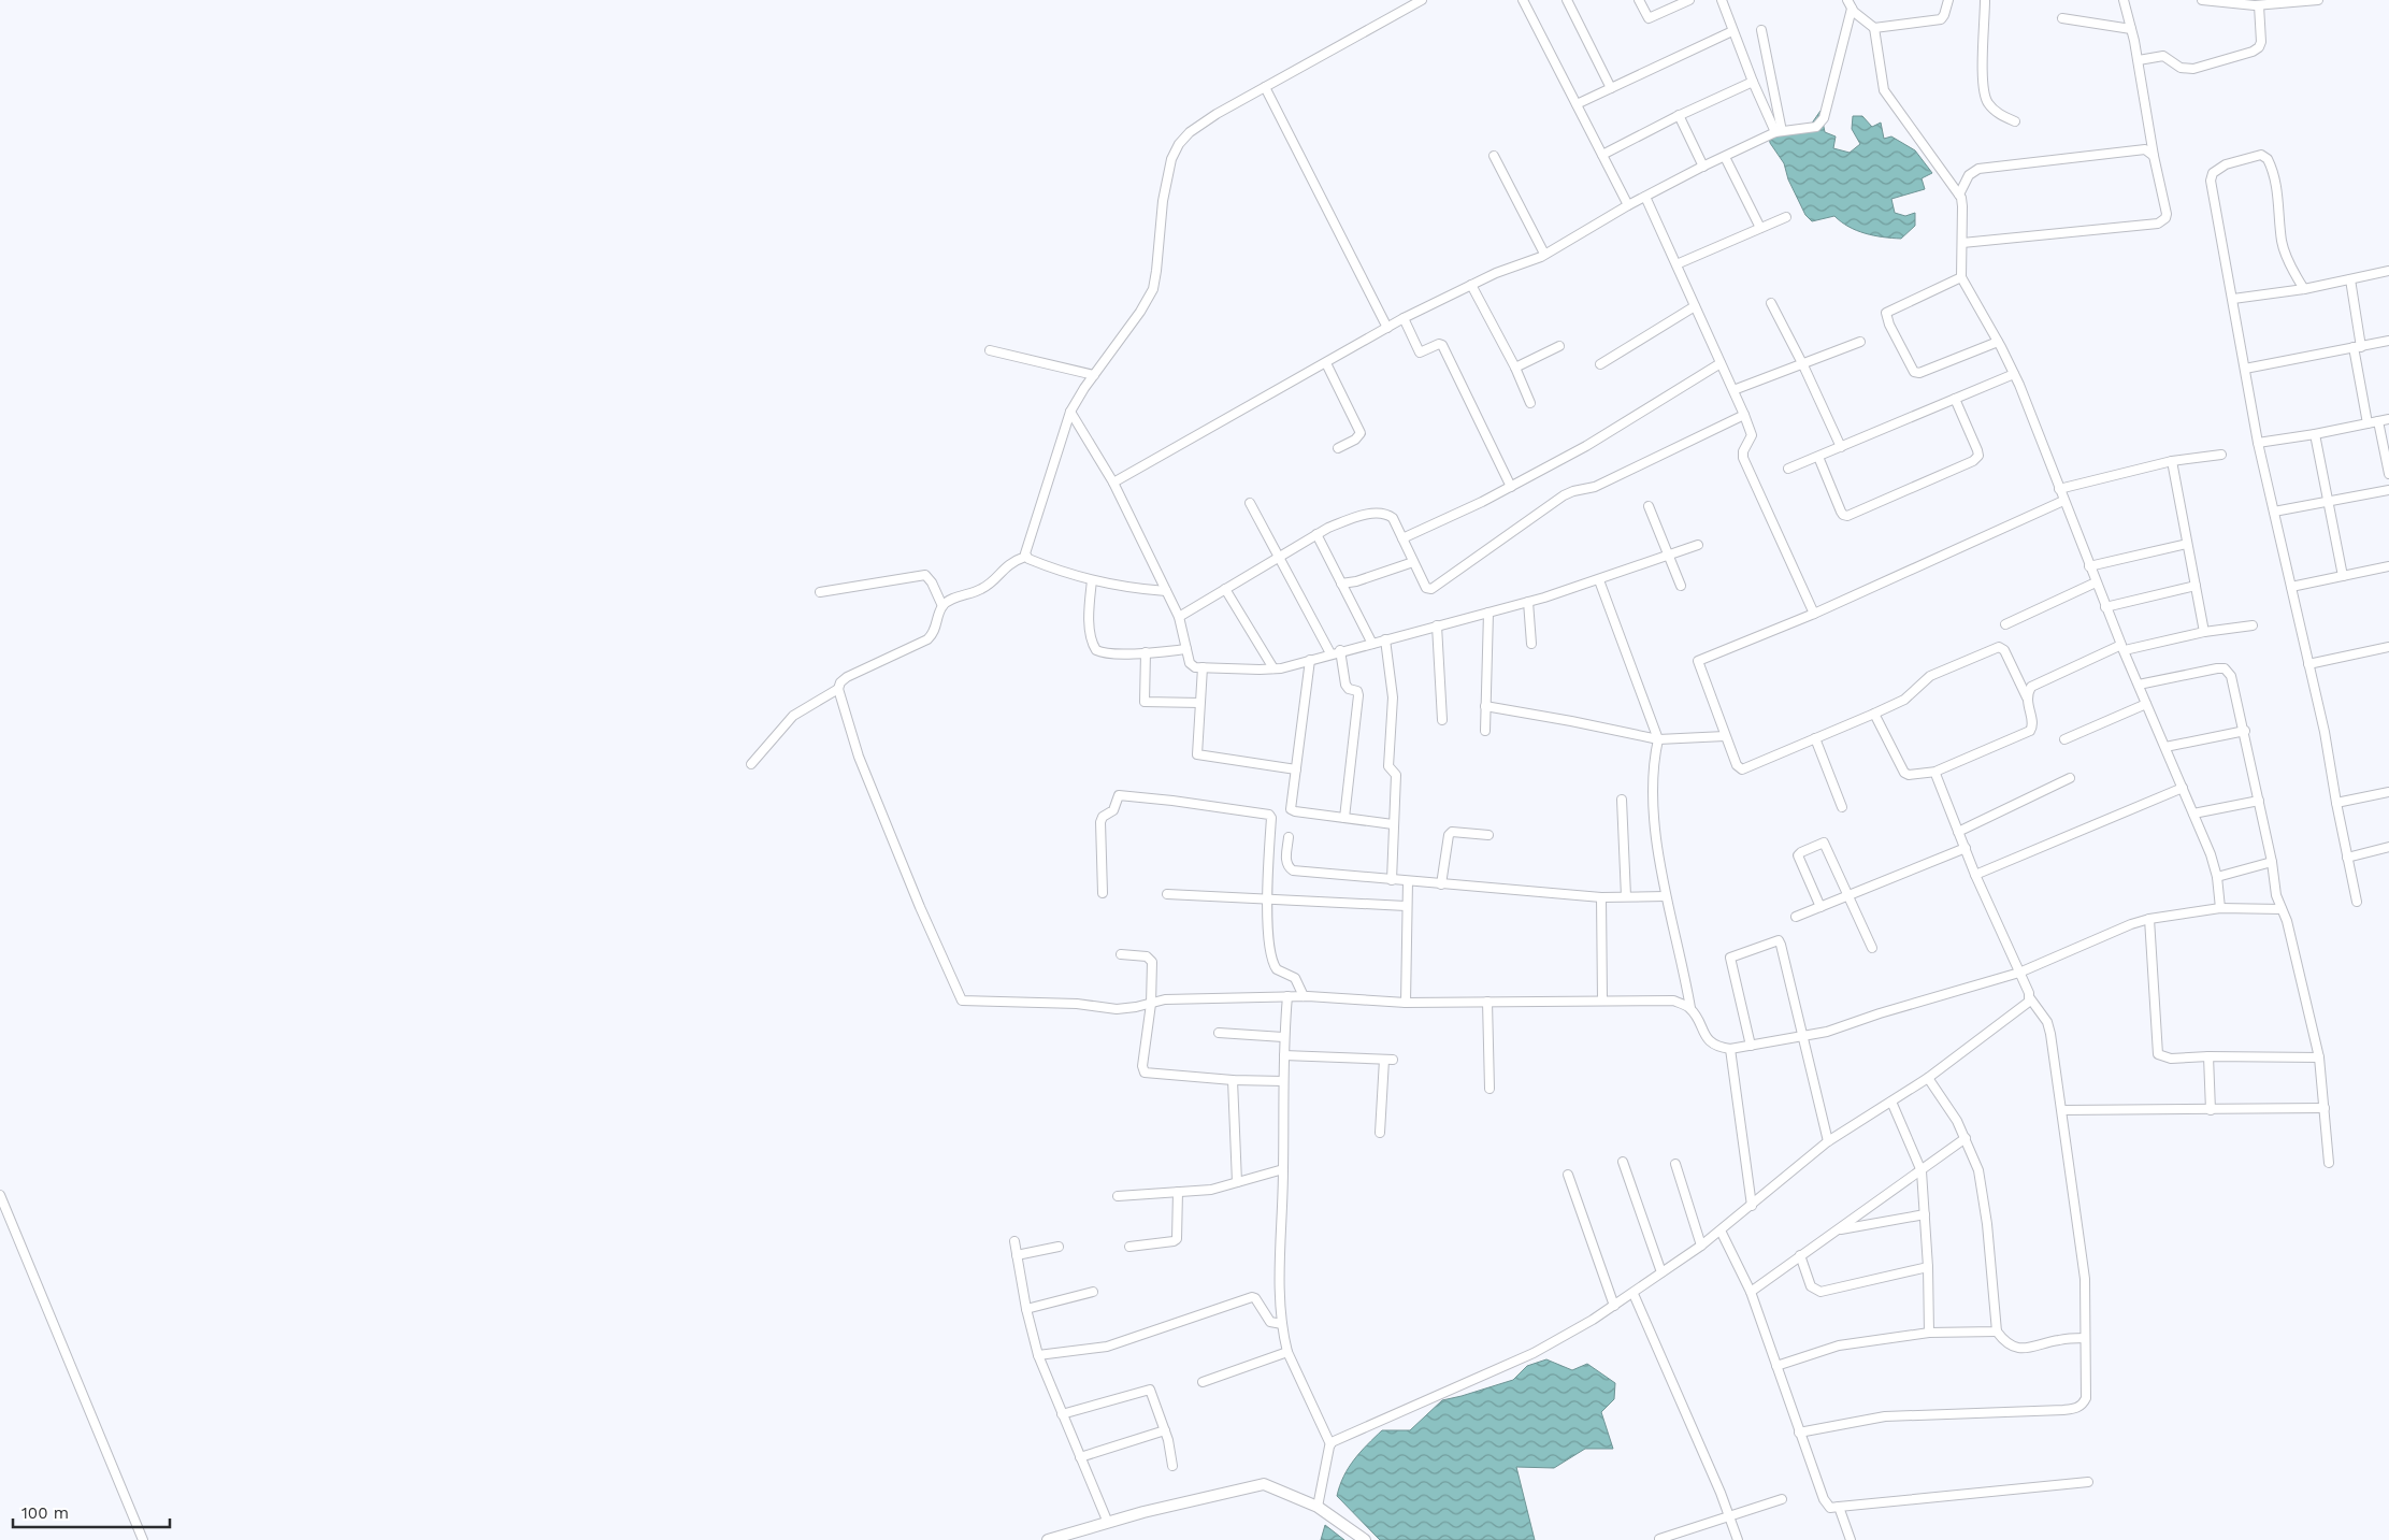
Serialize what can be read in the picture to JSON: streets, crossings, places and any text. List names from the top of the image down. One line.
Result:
{"scale_bar":"100 m"}
